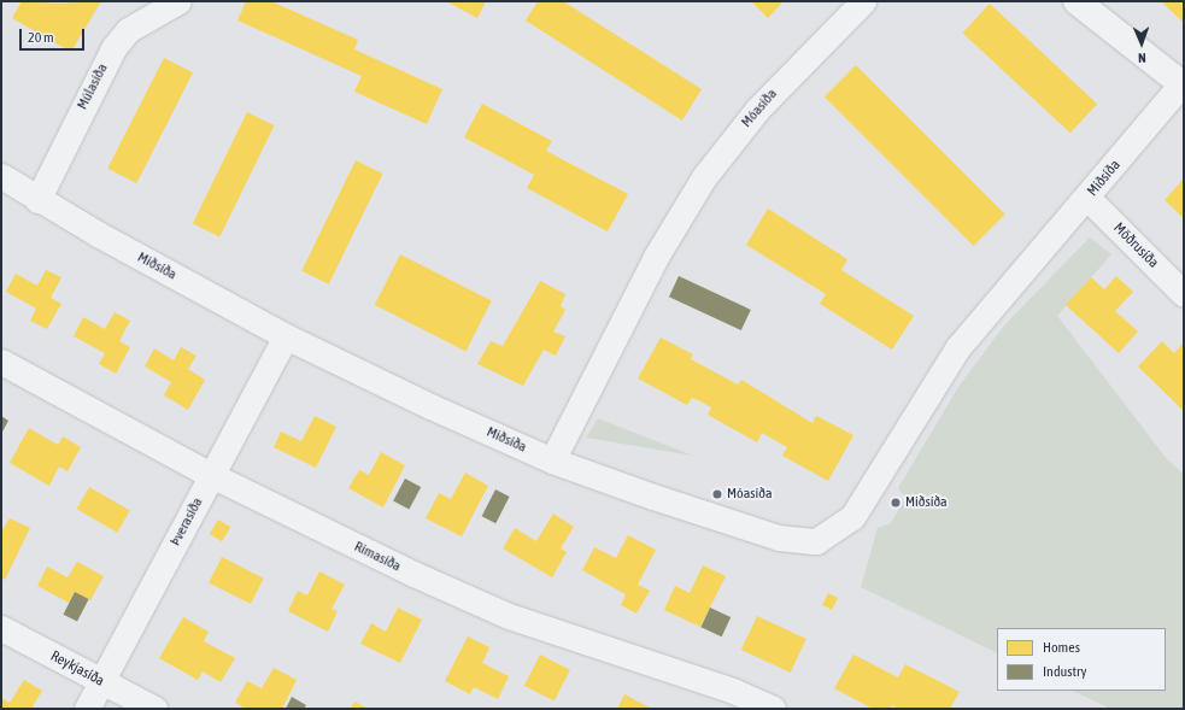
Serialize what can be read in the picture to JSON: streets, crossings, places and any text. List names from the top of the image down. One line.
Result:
{"streets":{"street":["Múlasíða","Móasíða","Miðsíða","Möðrusíða","Þverasíða","Rimasíða","Reykjasíða"]},"crossings":[["Múlasíða","Miðsíða"],["Móasíða","Miðsíða"],["Miðsíða","Möðrusíða"],["Miðsíða","Þverasíða"],["Þverasíða","Rimasíða"],["Þverasíða","Reykjasíða"]],"places":["Móasíða","Miðsíða"],"legend":["Homes","Industry"],"scale_bar":"20 m","north":"bottom"}
